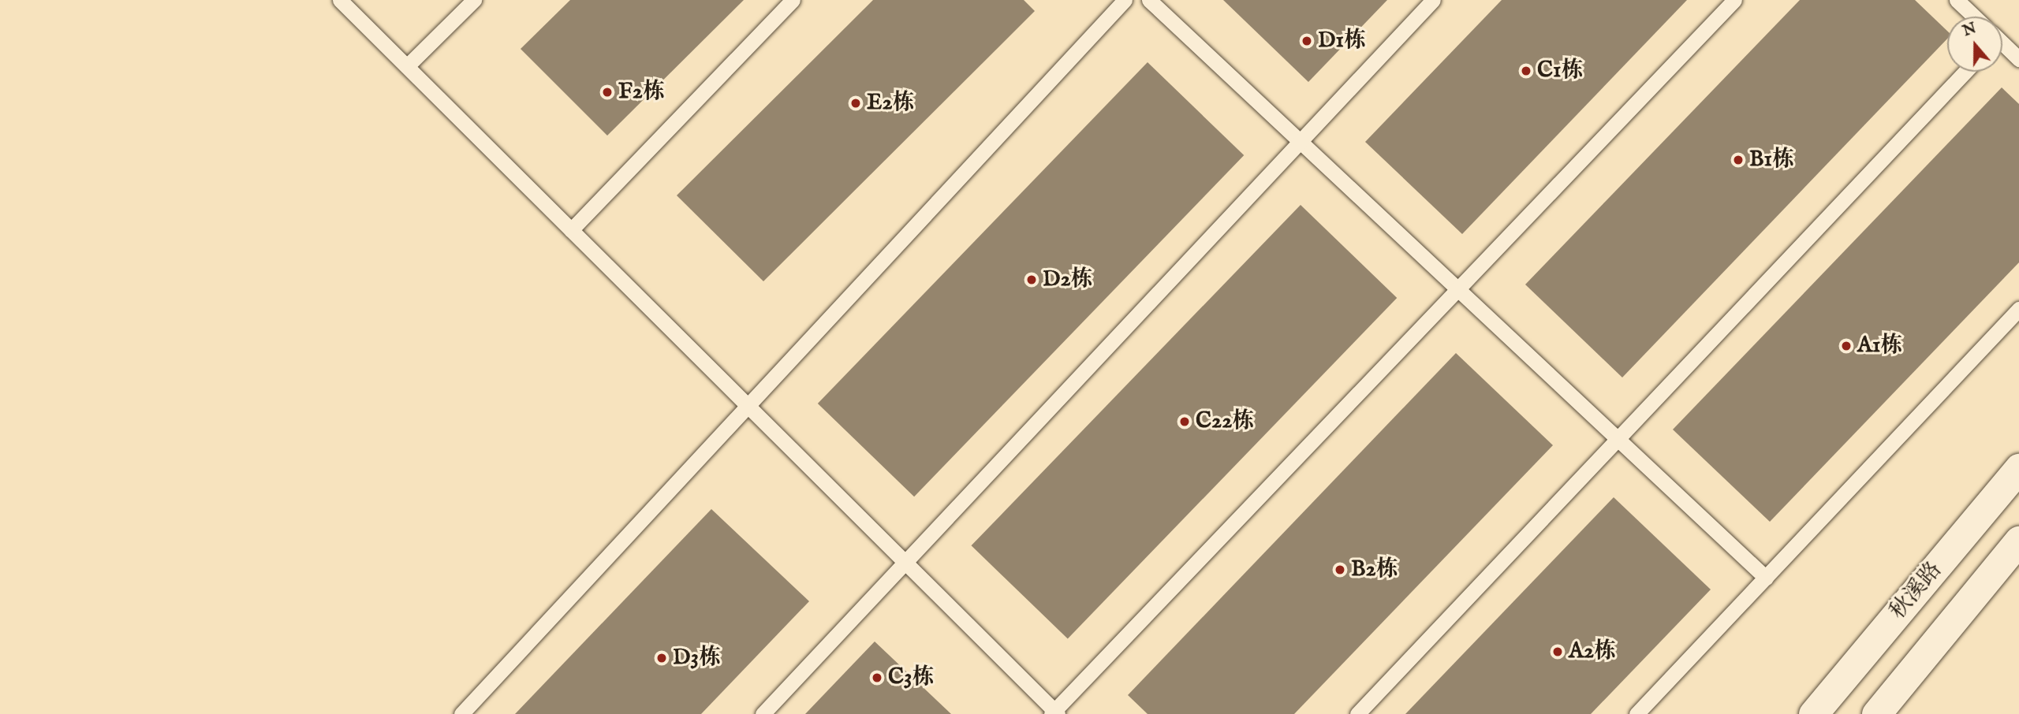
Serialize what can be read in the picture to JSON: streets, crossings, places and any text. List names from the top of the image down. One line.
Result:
{"streets":{"street":["秋溪路"]},"places":["D1栋","C1栋","F2栋","E2栋","B1栋","D2栋","A1栋","C22栋","B2栋","A2栋","D3栋","C3栋"],"north":"top"}
